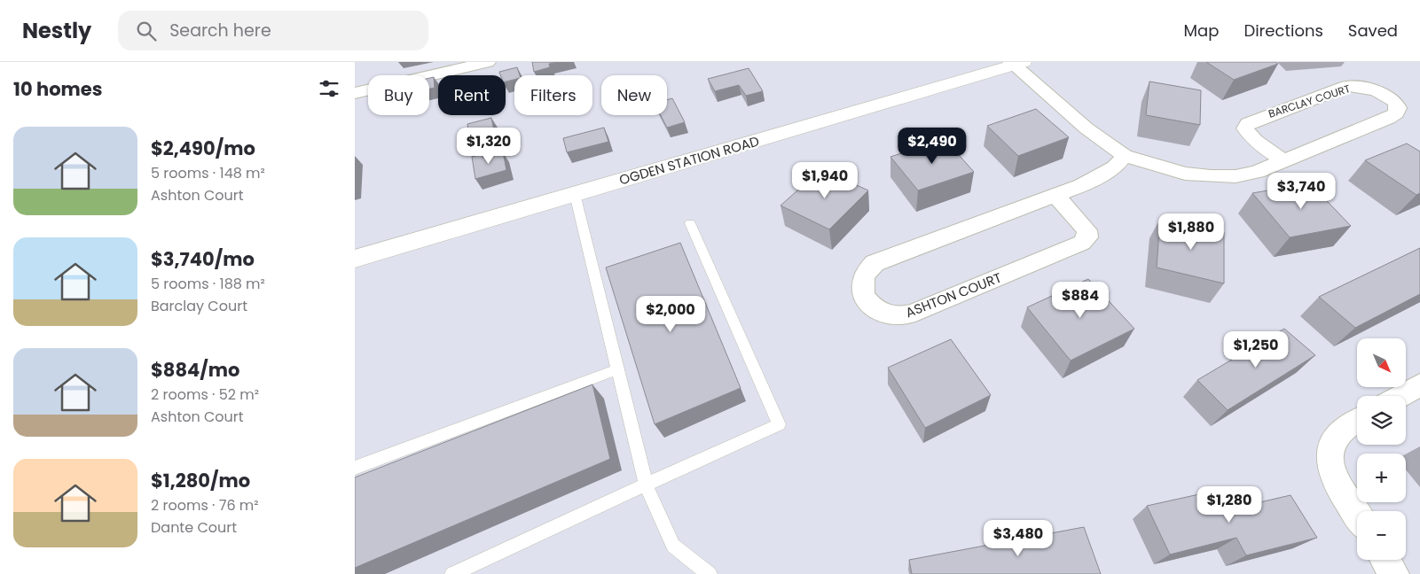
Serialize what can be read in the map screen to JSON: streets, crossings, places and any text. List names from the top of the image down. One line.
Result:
{"streets":{"street":["BARCLAY COURT","OGDEN STATION ROAD","ASHTON COURT"]},"crossings":[["BARCLAY COURT","OGDEN STATION ROAD"],["BARCLAY COURT","ASHTON COURT"]],"north":"bottom right","page":{"header":"Nestly","search":"Search here","nav":["Map","Directions","Saved"],"heading":"10 homes","chip":["Buy","Rent","Filters","New"],"list":[{"name":"$2,490/mo","note":"5 rooms · 148 m² · Ashton Court"},{"name":"$3,740/mo","note":"5 rooms · 188 m² · Barclay Court"},{"name":"$884/mo","note":"2 rooms · 52 m² · Ashton Court"},{"name":"$1,280/mo","note":"2 rooms · 76 m² · Dante Court"}],"price":["$1,320","$2,490","$1,940","$3,740","$1,880","$884","$2,000","$1,250","$1,280","$3,480"],"map_buttons":["+","−"]}}
